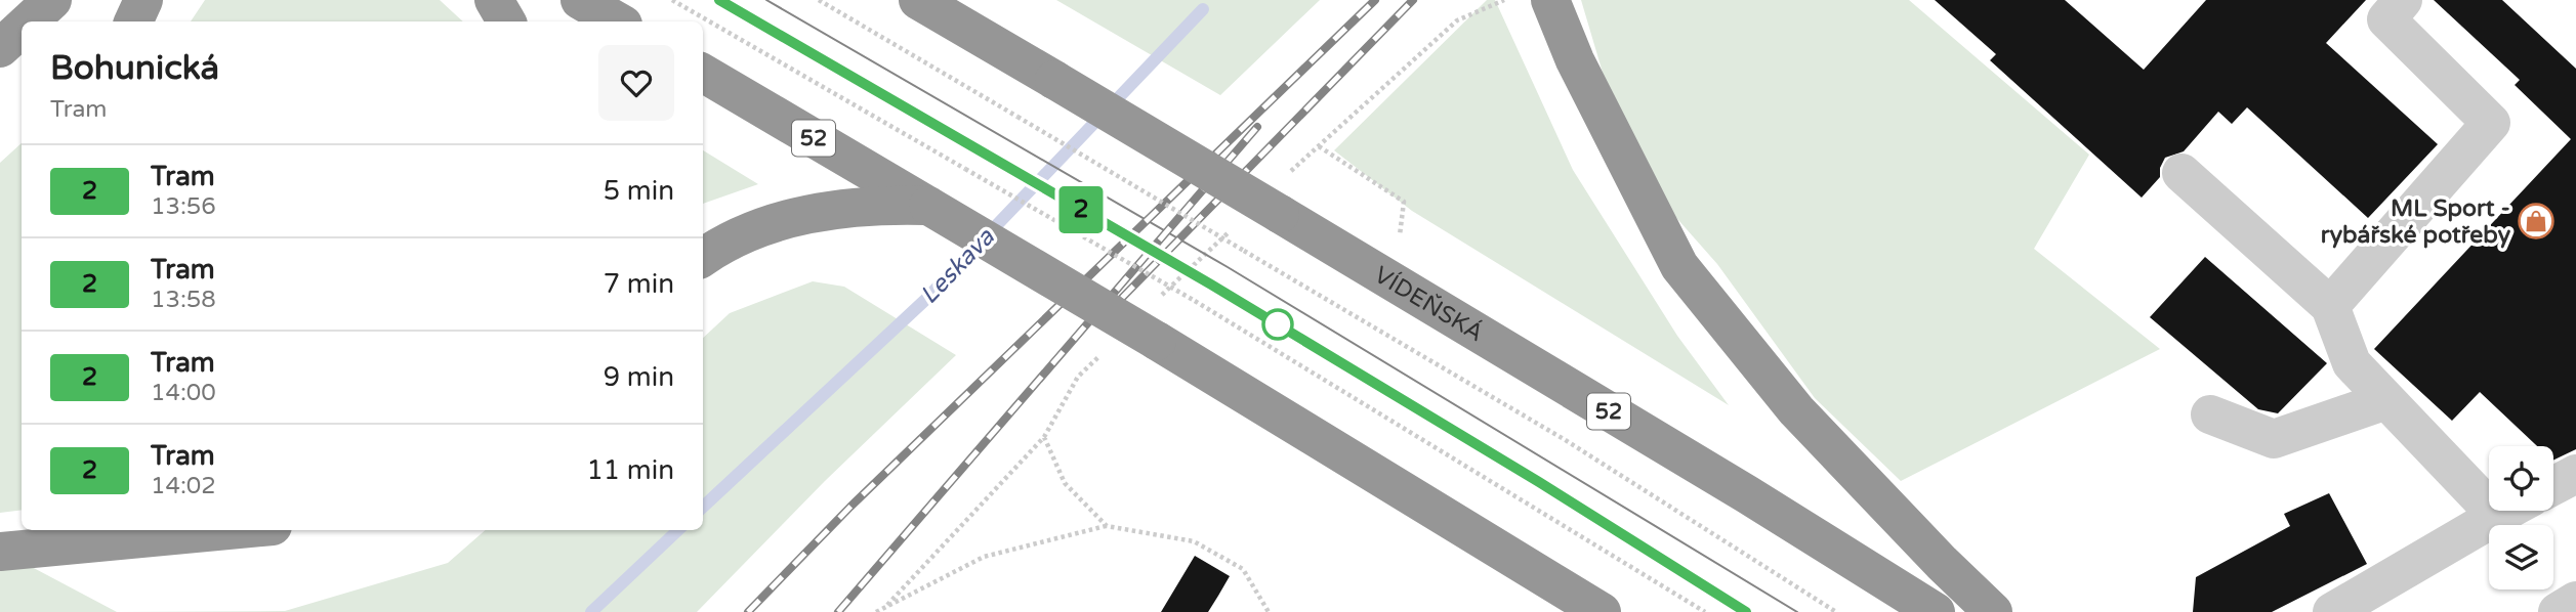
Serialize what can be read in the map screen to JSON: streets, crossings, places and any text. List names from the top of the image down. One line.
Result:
{"streets":{"highway":["52","VÍDEŇSKÁ"]},"water":["Leskava"],"places":{"shop":["ML Sport - rybářské potřeby"]},"lines":["tram line 2"],"page":{"on_map":"2","heading":["Bohunická","Tram"],"list":[{"mark":"2","name":"Tram","note":"13:56","value":"5 min"},{"mark":"2","name":"Tram","note":"13:58","value":"7 min"},{"mark":"2","name":"Tram","note":"14:00","value":"9 min"},{"mark":"2","name":"Tram","note":"14:02","value":"11 min"}]}}
